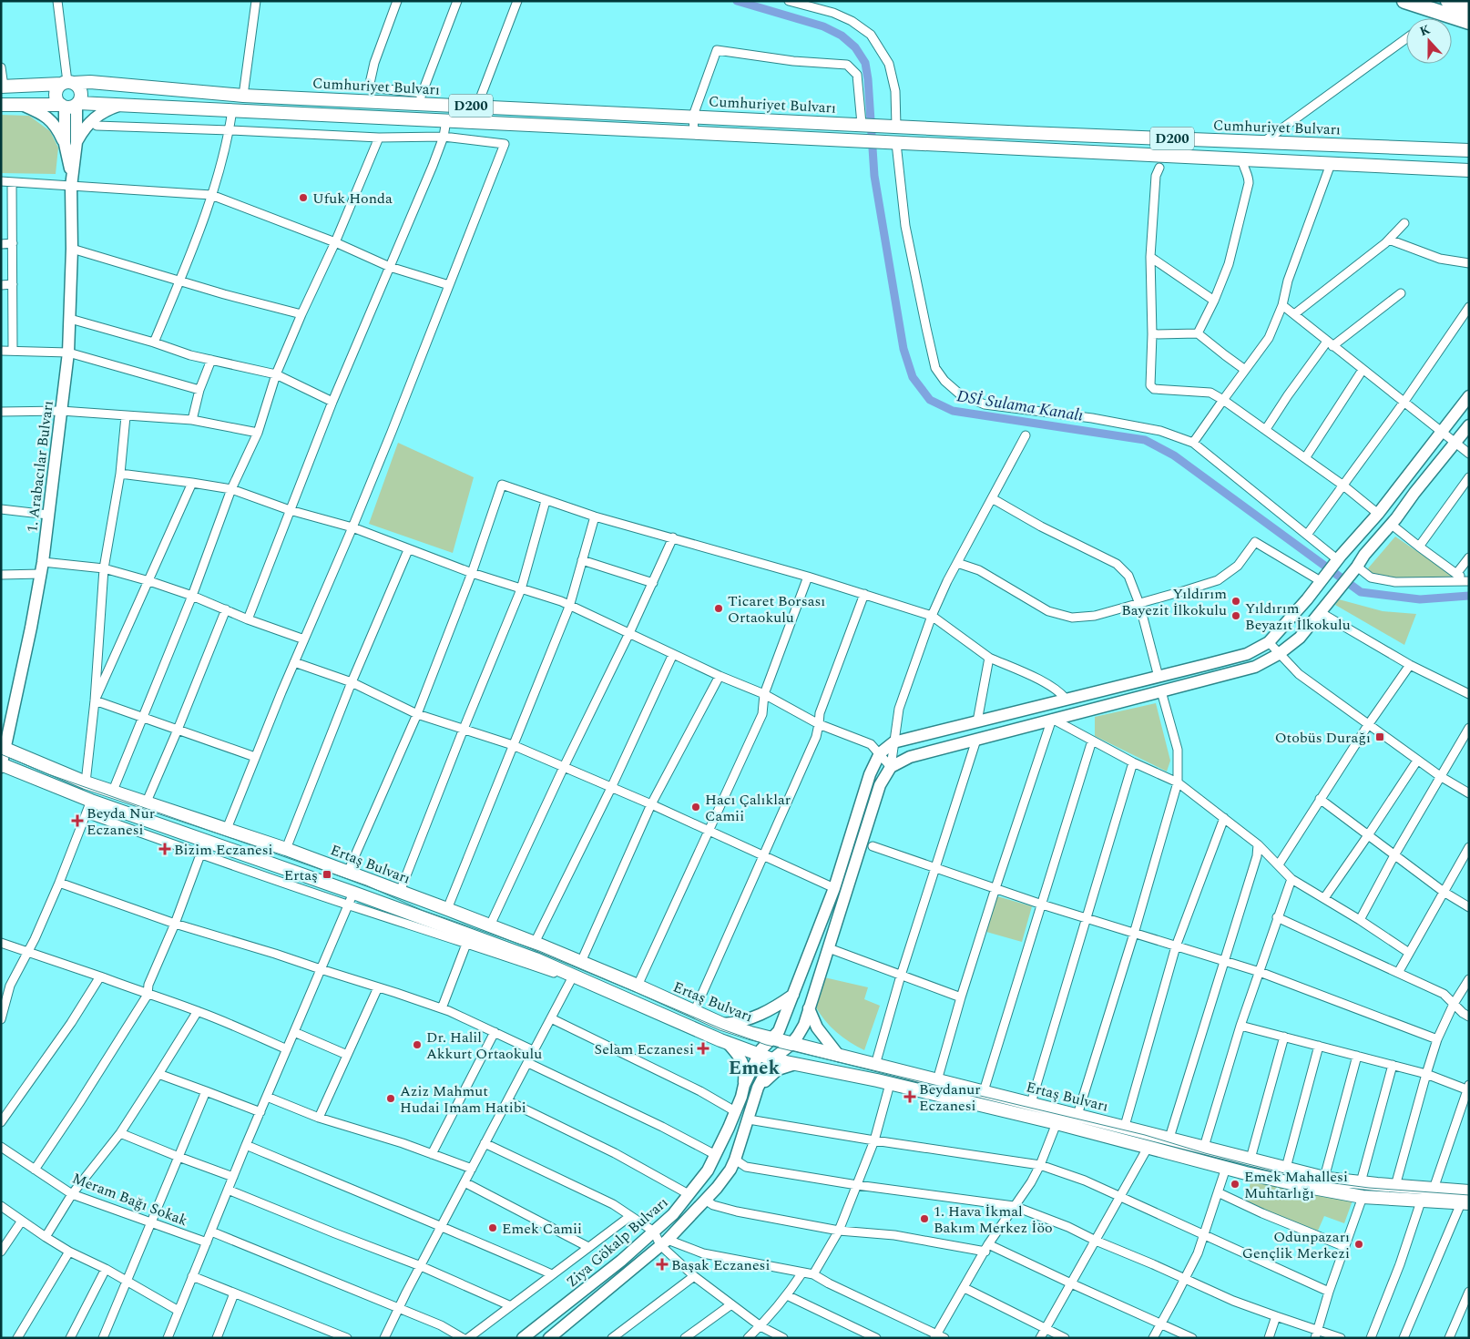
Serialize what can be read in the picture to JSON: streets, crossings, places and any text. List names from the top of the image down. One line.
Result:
{"streets":{"main road":["Cumhuriyet Bulvarı","D200","1. Arabacılar Bulvarı","Ertaş Bulvarı","Ziya Gökalp Bulvarı"],"street":["Meram Bağı Sokak"]},"crossings":[["Cumhuriyet Bulvarı","1. Arabacılar Bulvarı"],["1. Arabacılar Bulvarı","Ertaş Bulvarı"],["Ertaş Bulvarı","Ziya Gökalp Bulvarı"]],"districts":["Emek"],"water":["DSİ Sulama Kanalı"],"places":{"other":["Ufuk Honda","Yıldırım Bayezit İlkokulu","Ticaret Borsası Ortaokulu","Yıldırım Beyazıt İlkokulu","Hacı Çalıklar Camii","Dr. Halil Akkurt Ortaokulu","Aziz Mahmut Hudai Imam Hatibi","Emek Mahallesi Muhtarlığı","1. Hava İkmal Bakım Merkez İöo","Emek Camii","Odunpazarı Gençlik Merkezi"],"transit":["Otobüs Durağı","Ertaş"],"health":["Beyda Nur Eczanesi","Bizim Eczanesi","Selam Eczanesi","Beydanur Eczanesi","Başak Eczanesi"]},"north":"top"}
